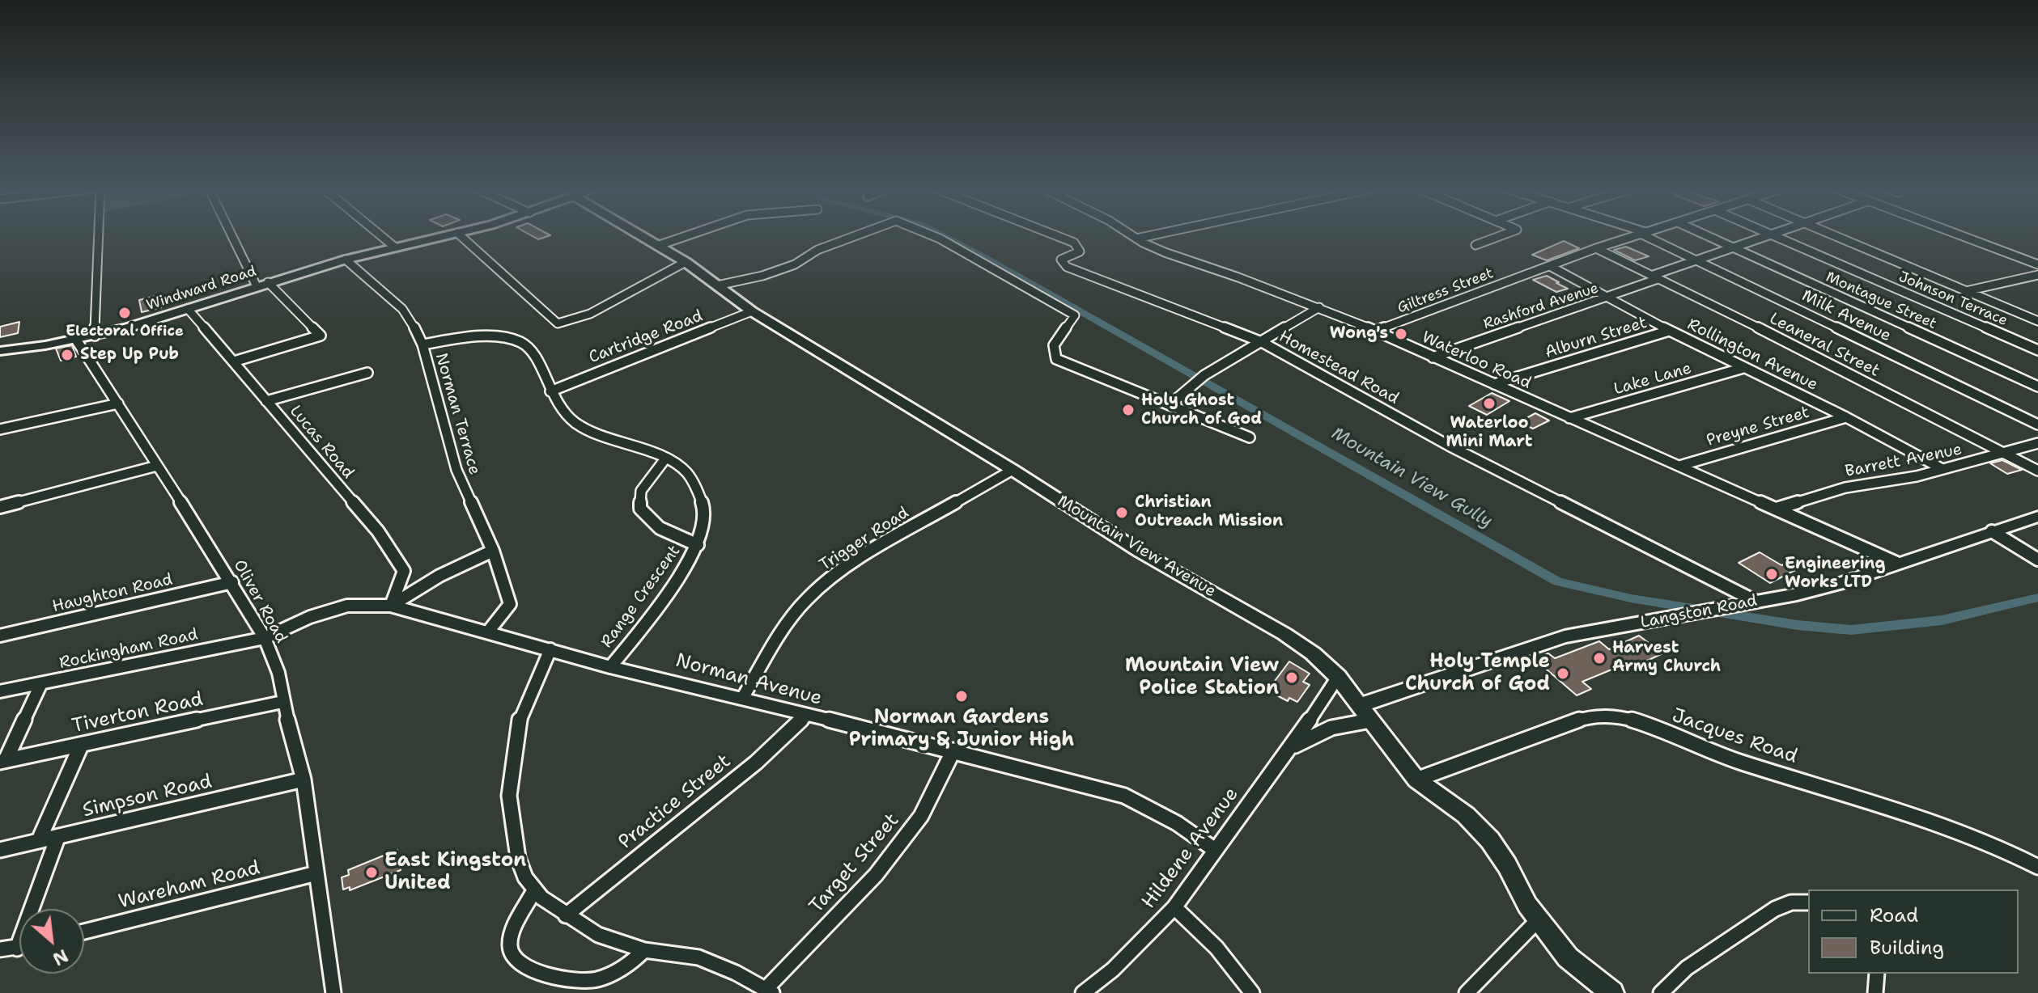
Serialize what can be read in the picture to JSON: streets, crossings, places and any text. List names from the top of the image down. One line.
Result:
{"streets":{"main road":["Windward Road","Mountain View Avenue","Langston Road"],"street":["Giltress Street","Johnson Terrace","Montague Street","Rashford Avenue","Milk Avenue","Cartridge Road","Alburn Street","Leaneral Street","Rollington Avenue","Waterloo Road","Homestead Road","Lake Lane","Norman Terrace","Preyne Street","Lucas Road","Barrett Avenue","Trigger Road","Haughton Road","Range Crescent","Oliver Road","Rockingham Road","Norman Avenue","Tiverton Road","Jacques Road","Simpson Road","Practice Street","Hildene Avenue","Target Street","Wareham Road"]},"crossings":[["Windward Road","Norman Terrace"],["Windward Road","Lucas Road"],["Windward Road","Oliver Road"],["Giltress Street","Leaneral Street"],["Giltress Street","Rollington Avenue"],["Giltress Street","Waterloo Road"],["Johnson Terrace","Rashford Avenue"],["Montague Street","Rashford Avenue"],["Rashford Avenue","Milk Avenue"],["Rashford Avenue","Leaneral Street"],["Rashford Avenue","Rollington Avenue"],["Rashford Avenue","Waterloo Road"],["Cartridge Road","Mountain View Avenue"],["Cartridge Road","Range Crescent"],["Alburn Street","Rollington Avenue"],["Alburn Street","Waterloo Road"],["Leaneral Street","Barrett Avenue"],["Rollington Avenue","Lake Lane"],["Rollington Avenue","Preyne Street"],["Rollington Avenue","Barrett Avenue"],["Waterloo Road","Lake Lane"],["Waterloo Road","Preyne Street"],["Waterloo Road","Barrett Avenue"],["Waterloo Road","Langston Road"],["Homestead Road","Langston Road"],["Norman Terrace","Range Crescent"],["Norman Terrace","Norman Avenue"],["Lucas Road","Norman Avenue"],["Trigger Road","Mountain View Avenue"],["Trigger Road","Norman Avenue"],["Mountain View Avenue","Langston Road"],["Mountain View Avenue","Jacques Road"],["Mountain View Avenue","Hildene Avenue"],["Haughton Road","Oliver Road"],["Range Crescent","Norman Avenue"],["Oliver Road","Rockingham Road"],["Oliver Road","Norman Avenue"],["Oliver Road","Tiverton Road"],["Oliver Road","Simpson Road"],["Oliver Road","Wareham Road"],["Langston Road","Hildene Avenue"],["Rockingham Road","Norman Avenue"],["Norman Avenue","Practice Street"],["Norman Avenue","Hildene Avenue"],["Norman Avenue","Target Street"]],"water":["Mountain View Gully"],"places":["Electoral Office","Wong's","Step Up Pub","Waterloo Mini Mart","Holy Ghost Church of God","Christian Outreach Mission","Engineering Works LTD","Harvest Army Church","Holy Temple Church of God","Mountain View Police Station","Norman Gardens Primary & Junior High","East Kingston United"],"legend":["Road","Building"],"north":"bottom right"}
